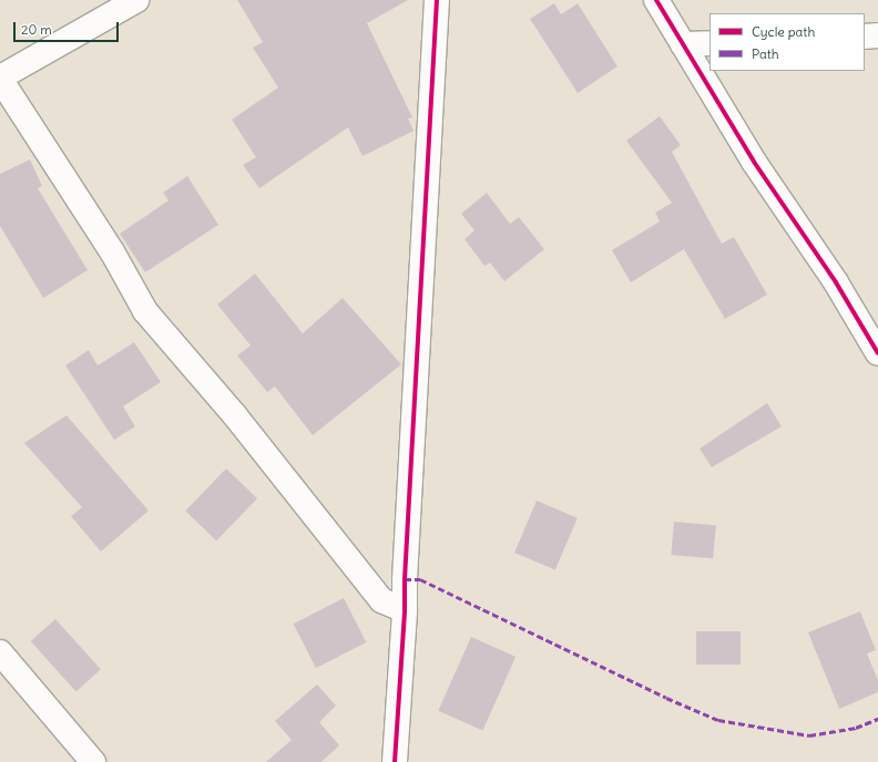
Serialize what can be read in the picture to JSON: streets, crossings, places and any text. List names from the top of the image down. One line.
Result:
{"legend":["Cycle path","Path"],"scale_bar":"20 m"}
